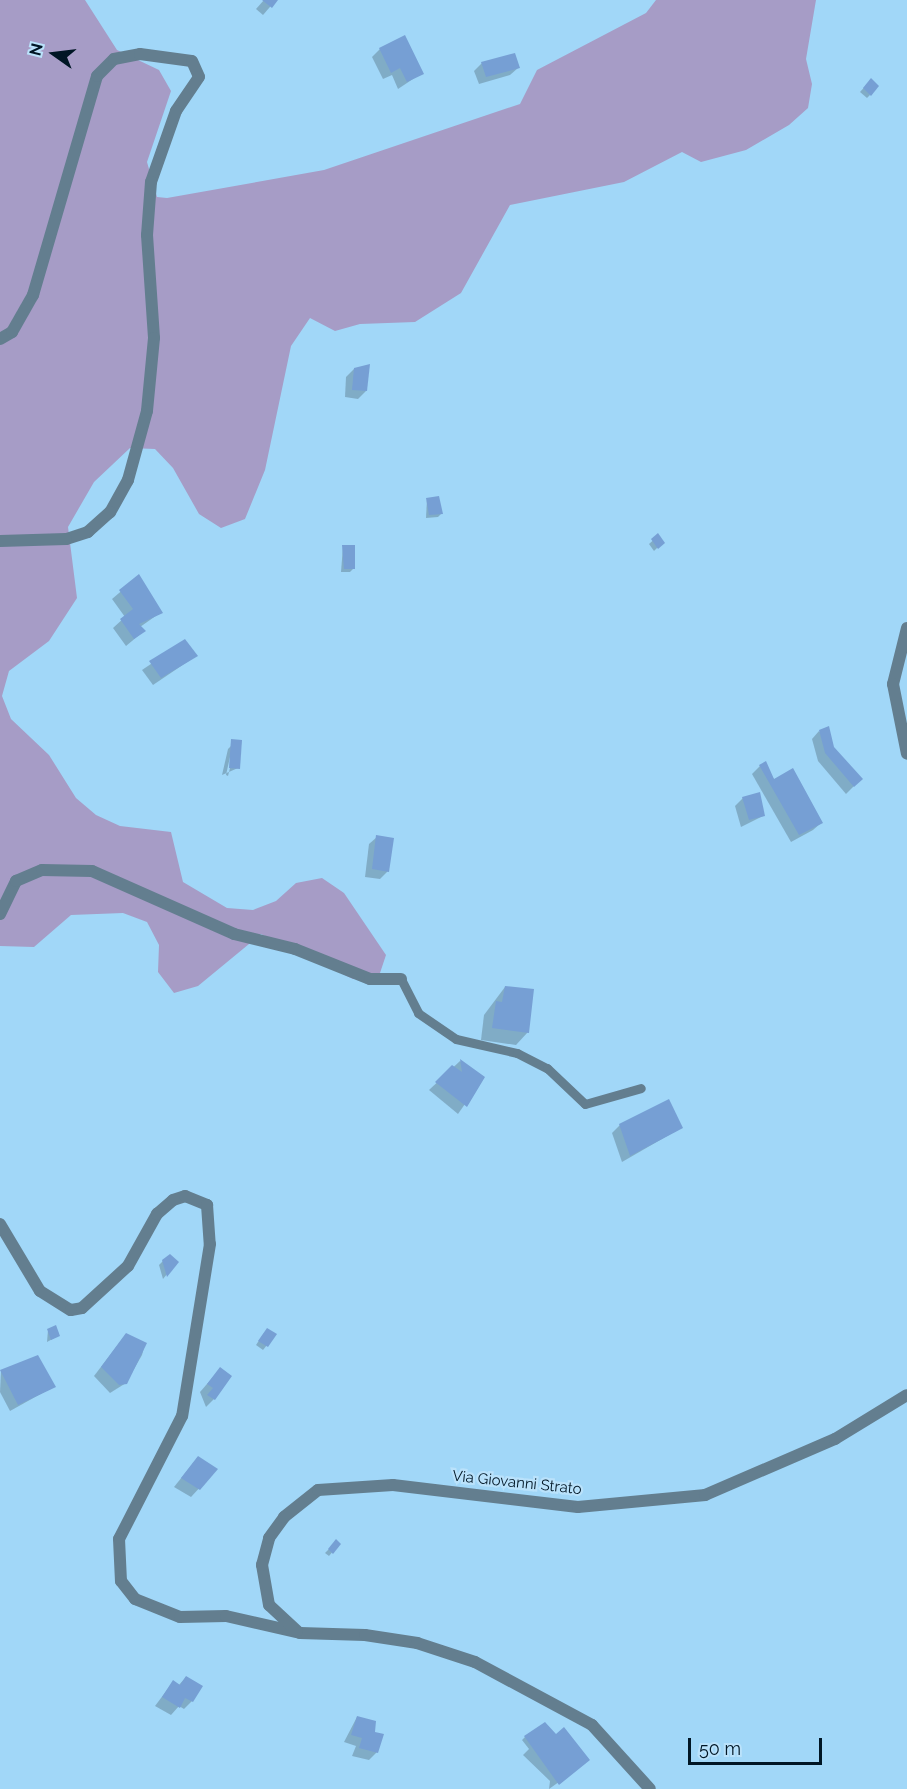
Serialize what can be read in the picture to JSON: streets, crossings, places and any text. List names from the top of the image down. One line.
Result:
{"streets":{"street":["Via Giovanni Strato"]},"scale_bar":"50 m","north":"left"}
